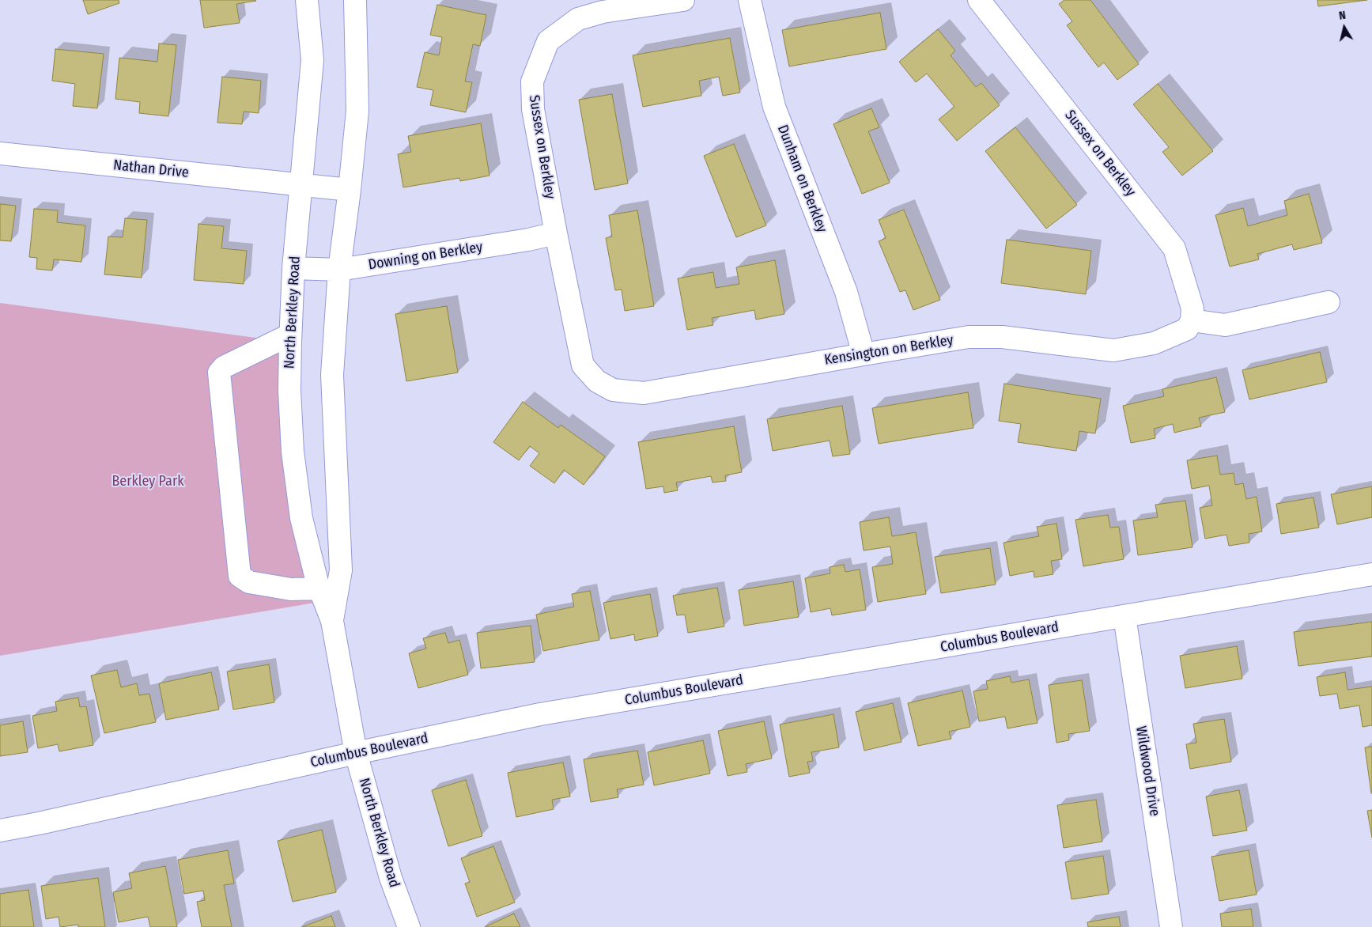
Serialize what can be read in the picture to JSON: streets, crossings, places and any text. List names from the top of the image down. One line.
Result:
{"streets":{"street":["Sussex on Berkley","Nathan Drive","Dunham on Berkley","Downing on Berkley","North Berkley Road","Kensington on Berkley","Columbus Boulevard","Wildwood Drive"]},"crossings":[["Sussex on Berkley","Downing on Berkley"],["Sussex on Berkley","Kensington on Berkley"],["Nathan Drive","North Berkley Road"],["Dunham on Berkley","Kensington on Berkley"],["Downing on Berkley","North Berkley Road"],["Downing on Berkley","Kensington on Berkley"],["North Berkley Road","Columbus Boulevard"],["Columbus Boulevard","Wildwood Drive"]],"parks":["Berkley Park"],"north":"top"}
